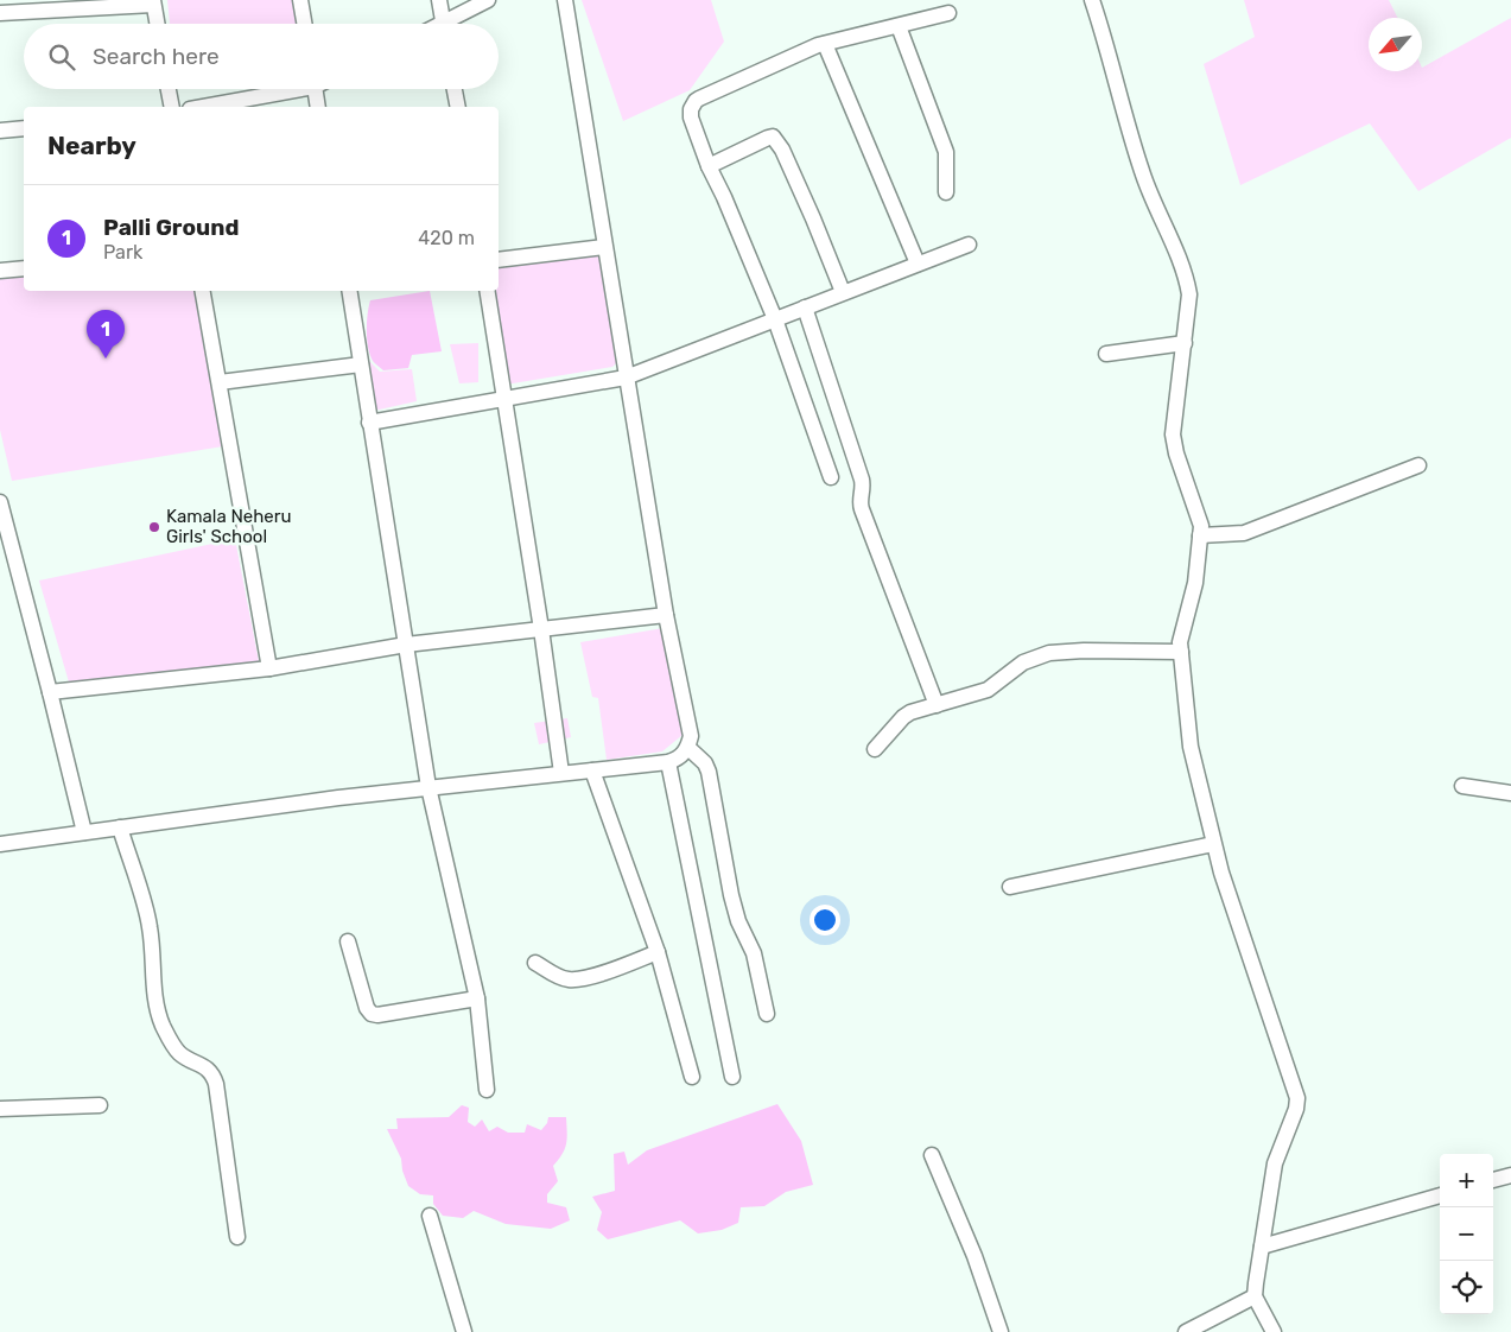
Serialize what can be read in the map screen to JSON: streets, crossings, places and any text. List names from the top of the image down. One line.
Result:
{"places":["Kamala Neheru Girls' School"],"north":"bottom left","page":{"search":"Search here","heading":"Nearby","list":[{"mark":"1","name":"Palli Ground","note":"Park","value":"420 m"}],"pins":"1","map_buttons":["+","−"]}}
